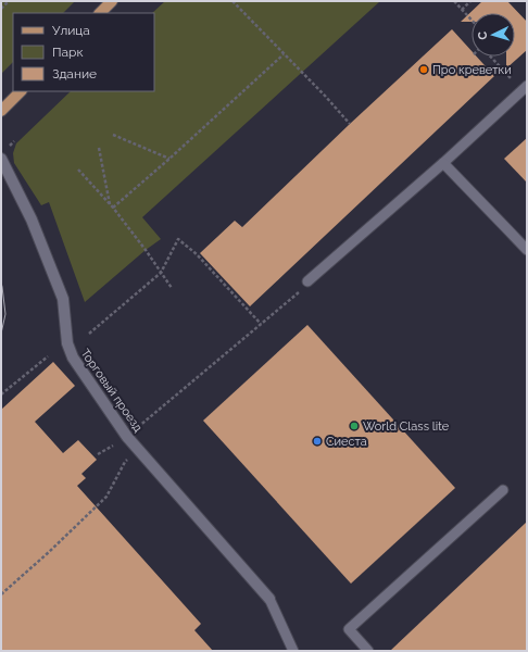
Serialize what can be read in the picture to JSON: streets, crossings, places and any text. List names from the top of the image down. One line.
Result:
{"streets":{"street":["Торговый проезд"]},"places":["Про креветки","World Class lite","Сиеста"],"legend":["Улица","Парк","Здание"],"north":"left"}
